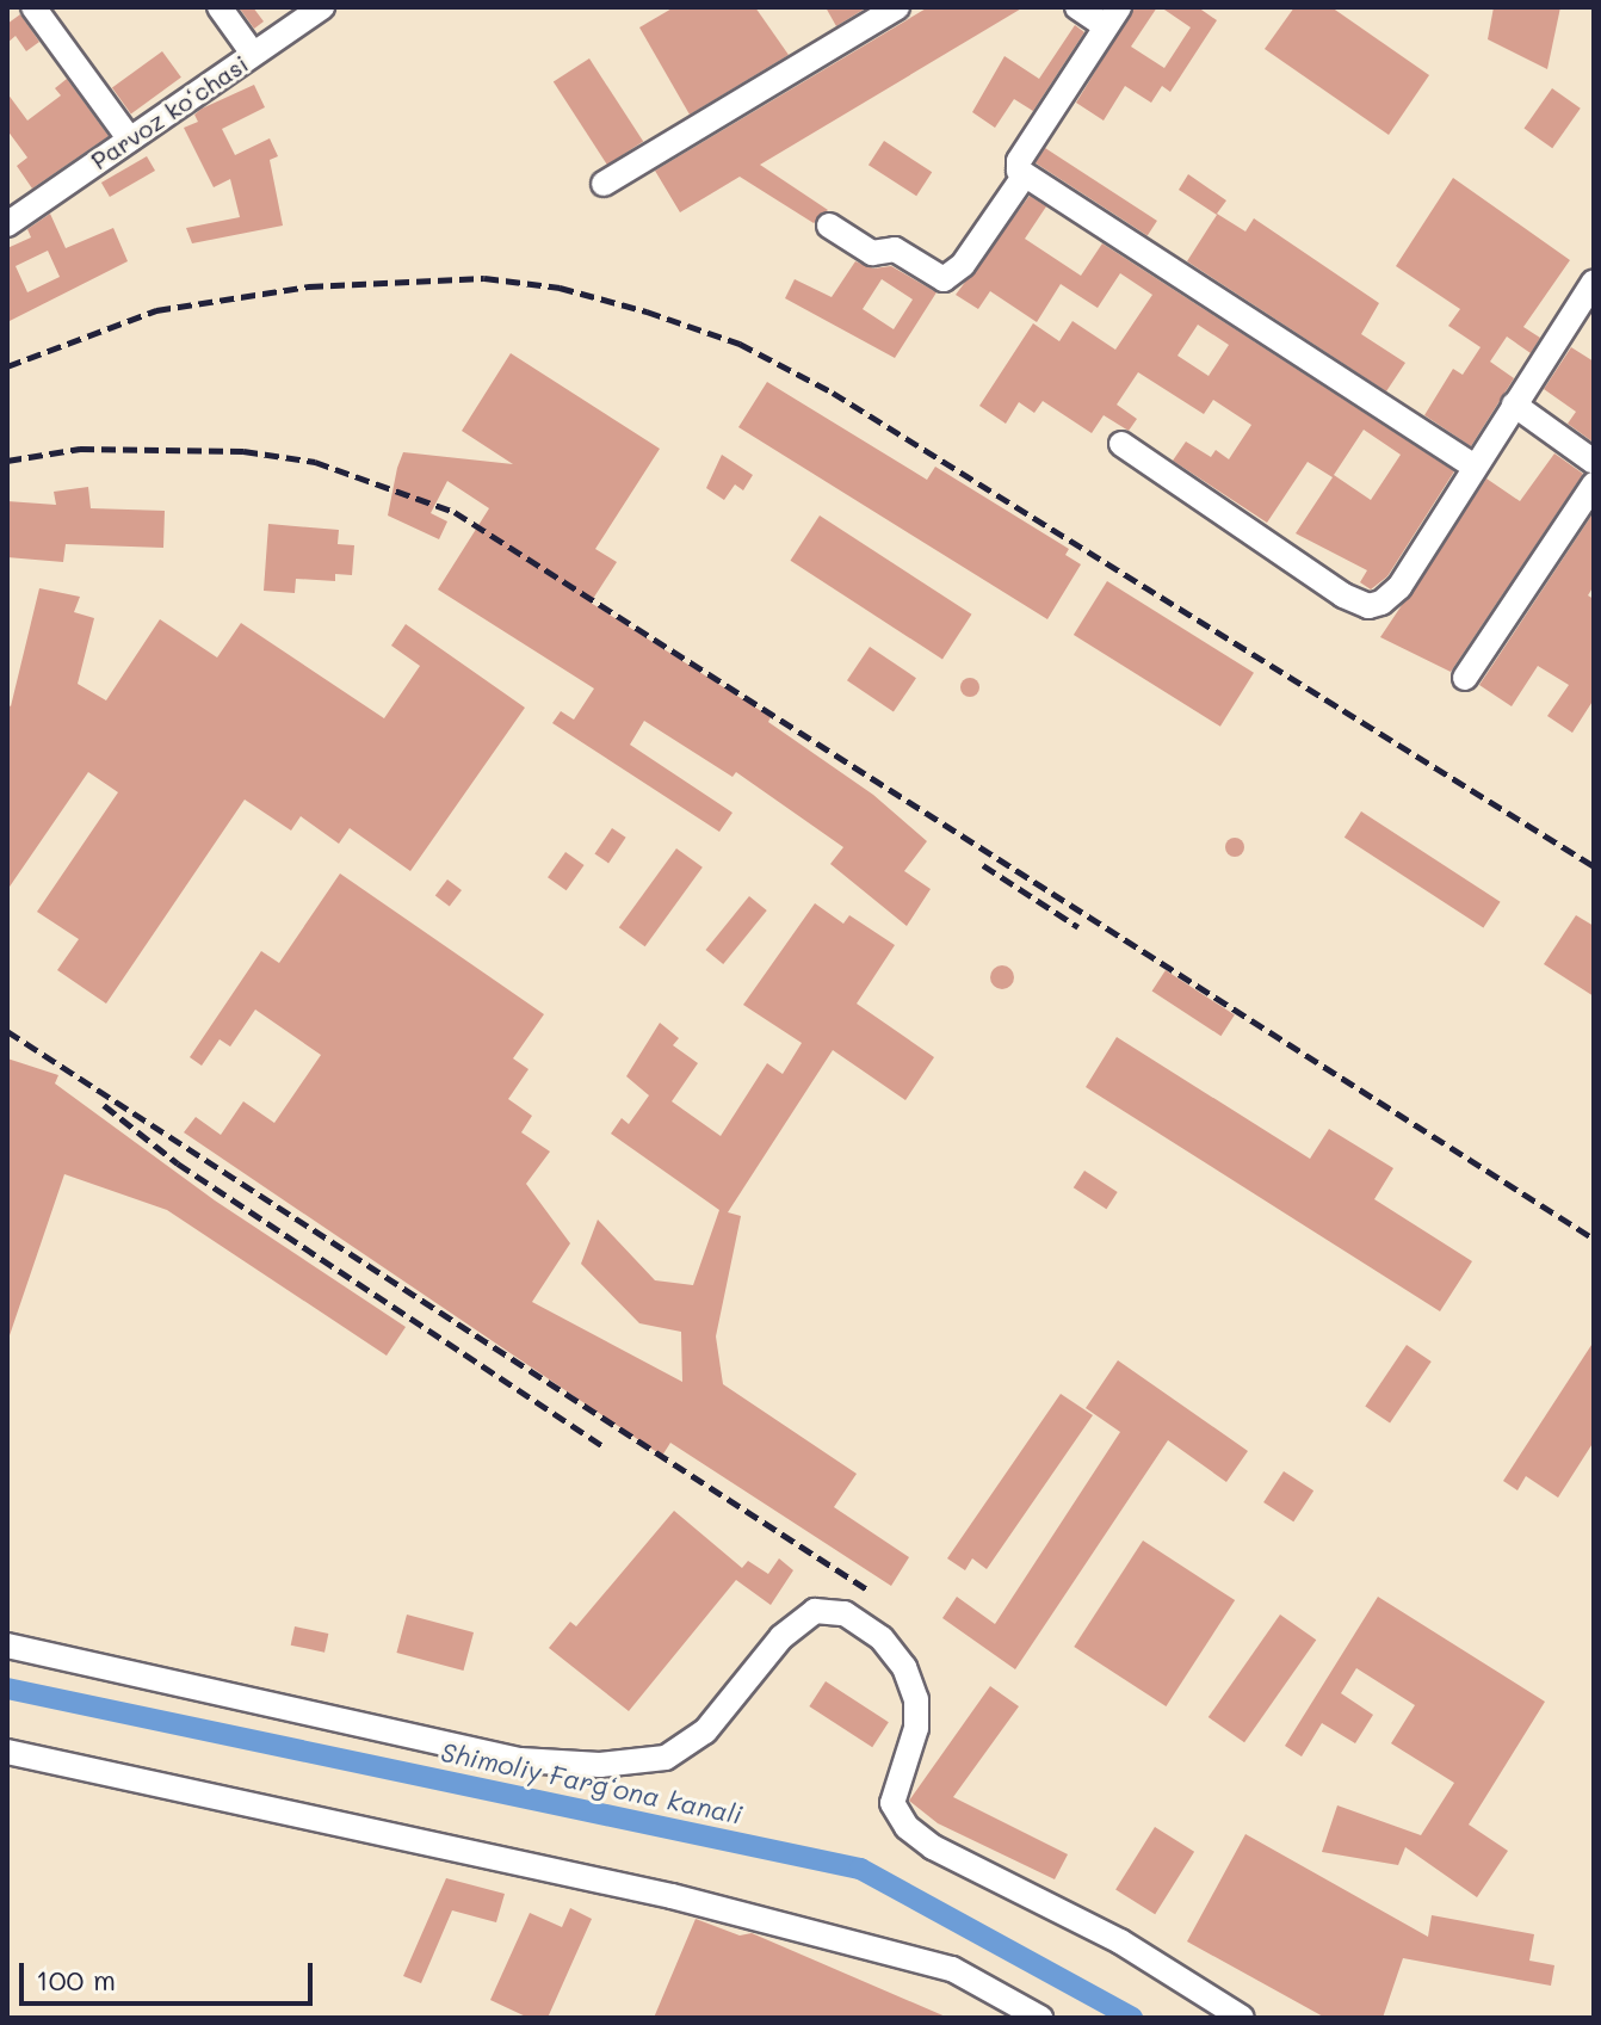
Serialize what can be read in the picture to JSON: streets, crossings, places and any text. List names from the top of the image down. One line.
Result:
{"streets":{"street":["Parvoz koʻchasi"]},"water":["Shimoliy Fargʻona kanali"],"scale_bar":"100 m"}
